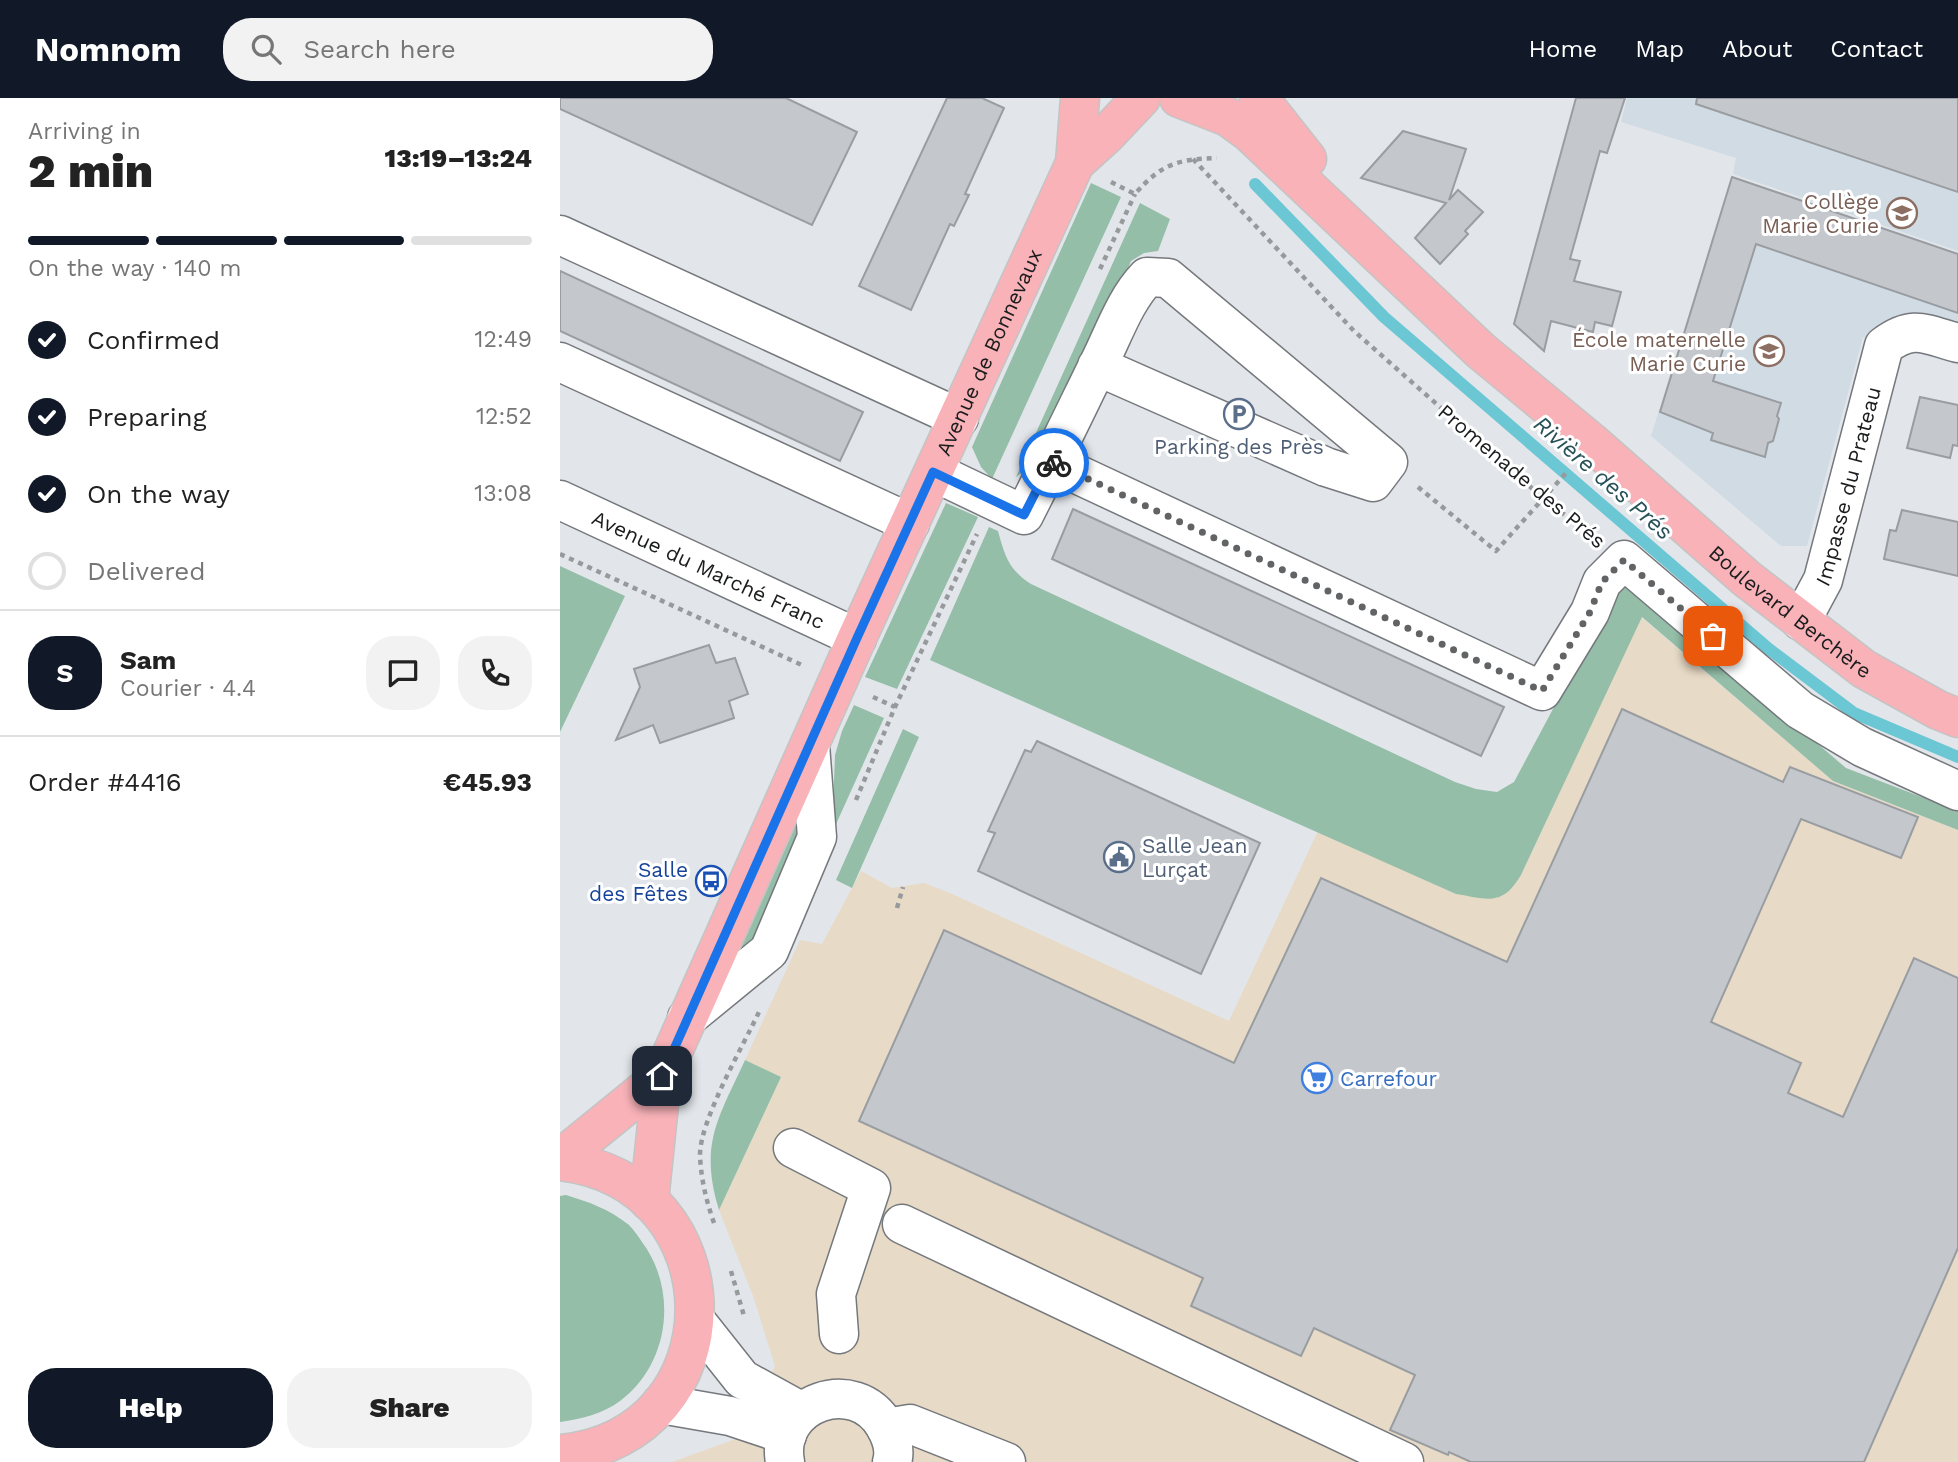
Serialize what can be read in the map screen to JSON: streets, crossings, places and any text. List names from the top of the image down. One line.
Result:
{"streets":{"main road":["Avenue de Bonnevaux","Boulevard Berchère"],"street":["Promenade des Prés","Impasse du Prateau","Avenue du Marché Franc"]},"crossings":[["Avenue de Bonnevaux","Avenue du Marché Franc"],["Impasse du Prateau","Boulevard Berchère"]],"water":["Rivière des Prés"],"places":{"school or university":["Collège Marie Curie","École maternelle Marie Curie"],"parking":["Parking des Près"],"public building":["Salle Jean Lurçat"],"bus stop":["Salle des Fêtes"],"supermarket":["Carrefour"]},"page":{"header":"Nomnom","search":"Search here","nav":["Home","Map","About","Contact"],"heading":["2 min","Arriving in","13:19–13:24"],"panel":["Sam","Courier · 4.4","Order #4416","€45.93"],"bar":"On the way · 140 m","list":[["Confirmed","12:49"],["Preparing","12:52"],["On the way","13:08"],"Delivered"],"round":"S","buttons":["Help","Share"]}}
